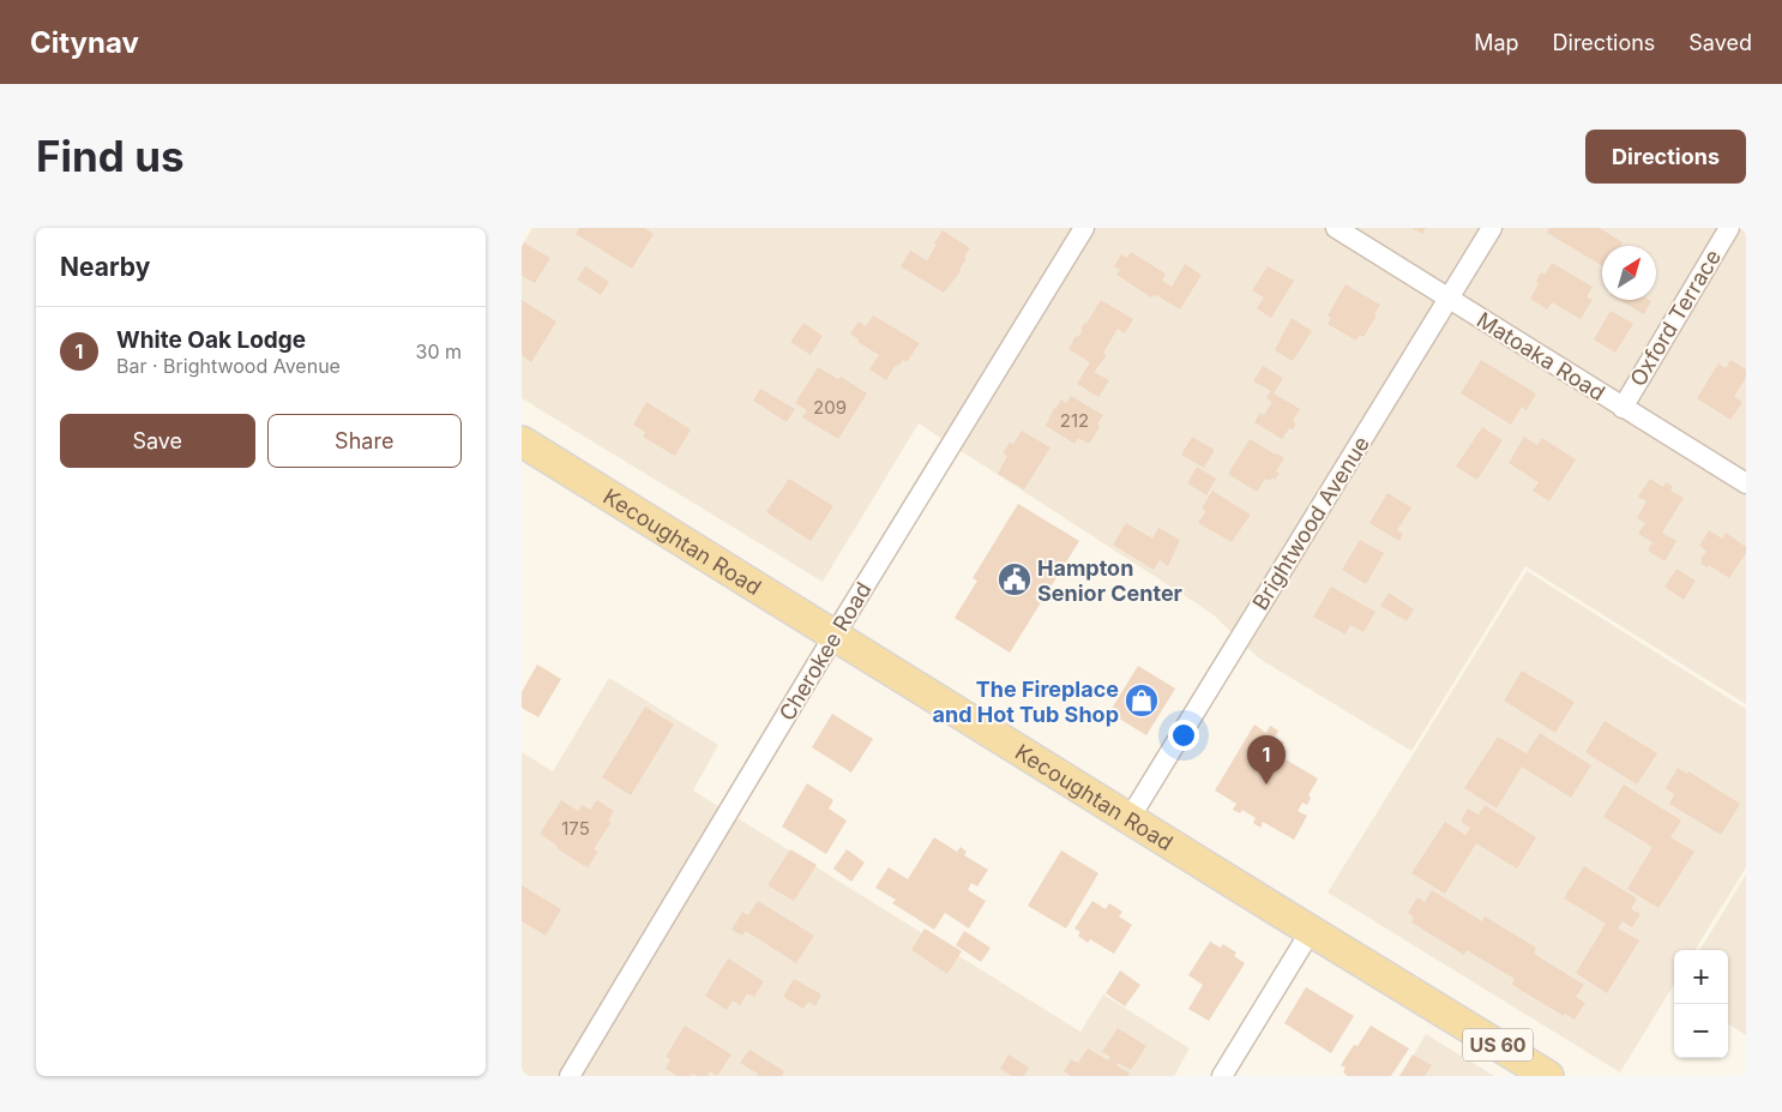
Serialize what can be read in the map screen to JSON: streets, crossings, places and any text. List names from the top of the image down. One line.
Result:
{"streets":{"main road":["Kecoughtan Road","US 60"],"street":["Oxford Terrace","Matoaka Road","Brightwood Avenue","Cherokee Road"]},"crossings":[["Oxford Terrace","Matoaka Road"],["Matoaka Road","Brightwood Avenue"],["Brightwood Avenue","Kecoughtan Road"],["Kecoughtan Road","Cherokee Road"]],"places":{"public building":["Hampton Senior Center"],"shop":["The Fireplace and Hot Tub Shop"]},"house_numbers":["209","212","175"],"north":"top right","page":{"header":"Citynav","nav":["Map","Directions","Saved"],"buttons":["Directions",["Save","Share"]],"title":"Find us","heading":"Nearby","list":[{"mark":"1","name":"White Oak Lodge","note":"Bar · Brightwood Avenue","value":"30 m"}],"pins":"1","map_buttons":["+","−"]}}
